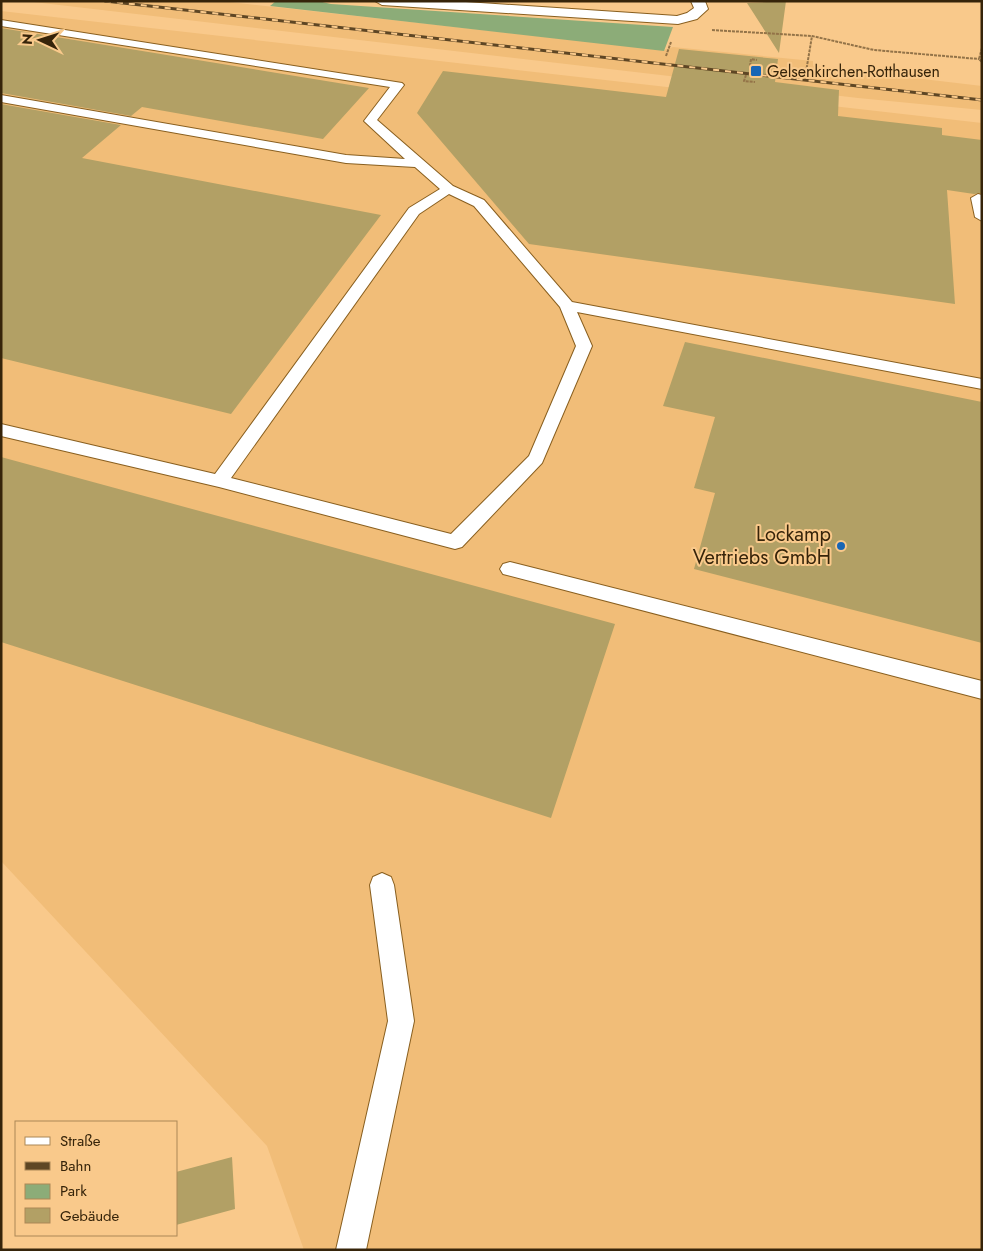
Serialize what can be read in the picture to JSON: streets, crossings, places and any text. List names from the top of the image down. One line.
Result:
{"places":{"transit":["Gelsenkirchen-Rotthausen"],"other":["Lockamp Vertriebs GmbH"]},"legend":["Straße","Bahn","Park","Gebäude"],"north":"left"}
